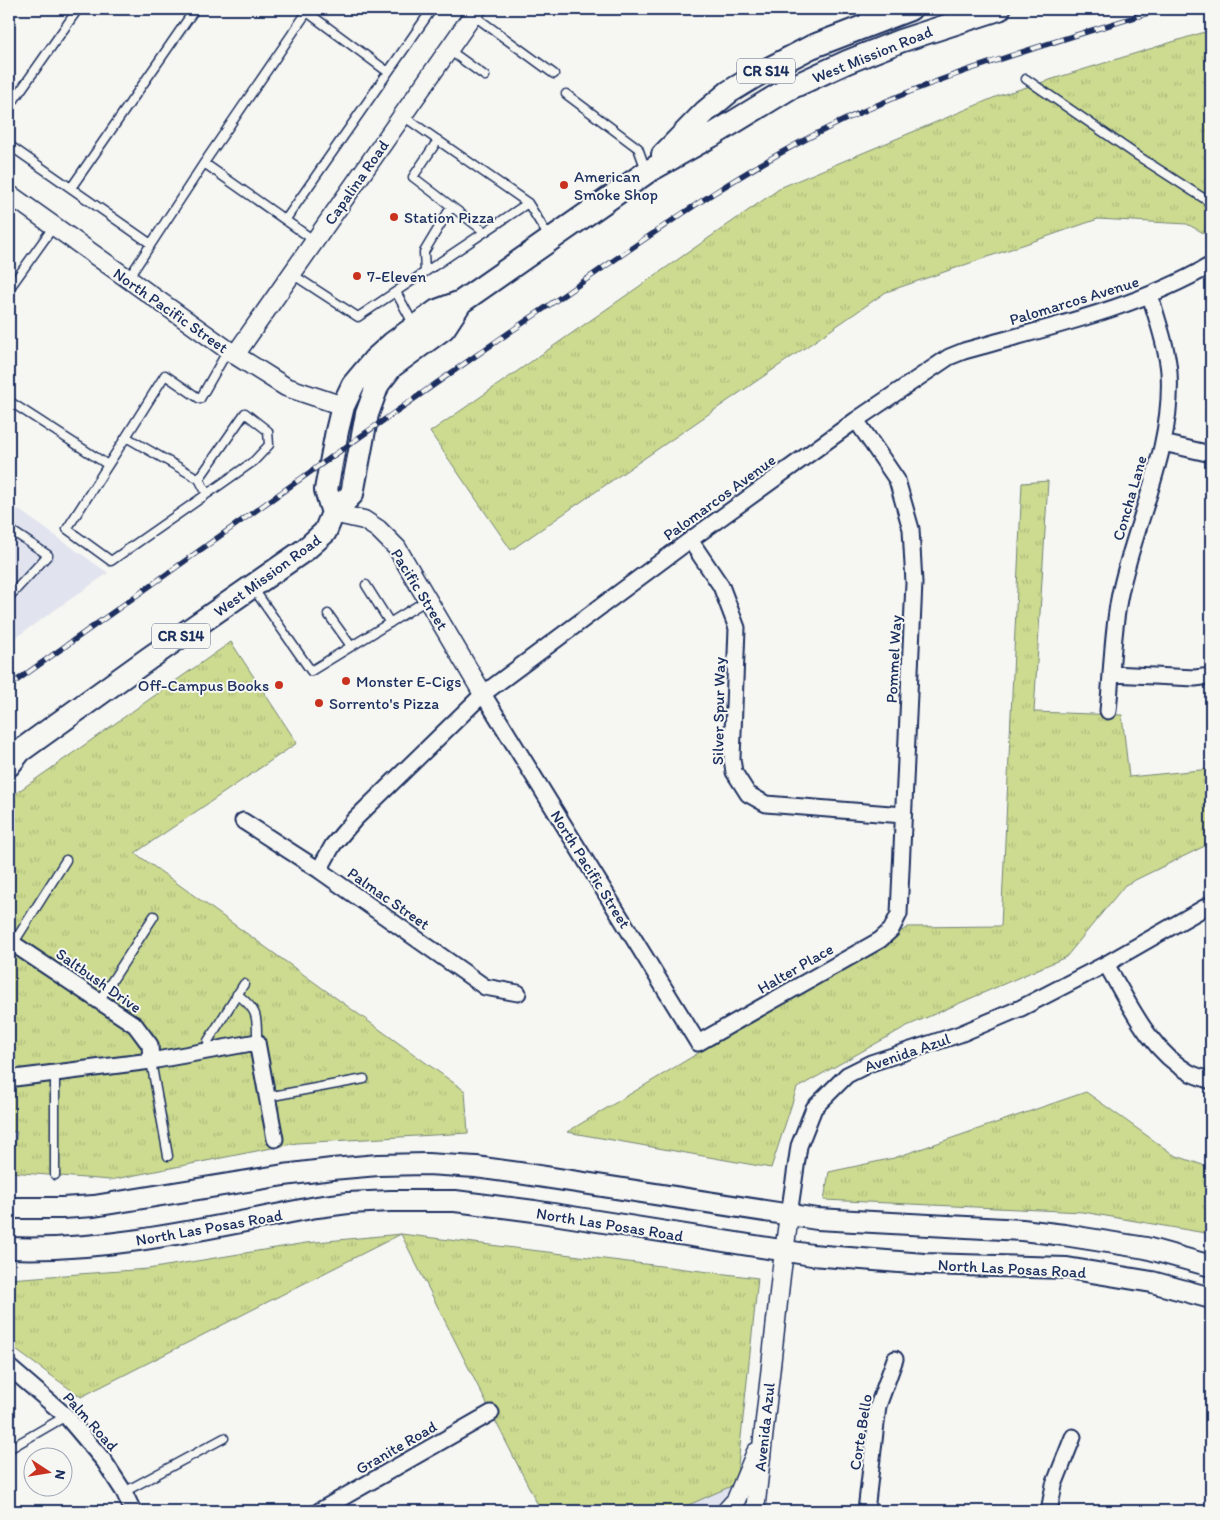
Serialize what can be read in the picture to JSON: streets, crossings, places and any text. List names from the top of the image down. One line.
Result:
{"streets":{"main road":["West Mission Road","CR S14","North Las Posas Road"],"street":["Capalina Road","Palomarcos Avenue","North Pacific Street","Concha Lane","Pacific Street","Pommel Way","Silver Spur Way","Palmac Street","Halter Place","Saltbush Drive","Avenida Azul","Palm Road","Corte Bello","Granite Road"]},"crossings":[["West Mission Road","North Pacific Street"],["West Mission Road","Pacific Street"],["Capalina Road","North Pacific Street"],["Palomarcos Avenue","North Pacific Street"],["Palomarcos Avenue","Concha Lane"],["Palomarcos Avenue","Pacific Street"],["Palomarcos Avenue","Pommel Way"],["Palomarcos Avenue","Silver Spur Way"],["Palomarcos Avenue","Palmac Street"],["North Pacific Street","Pacific Street"],["North Pacific Street","Halter Place"],["Pommel Way","Silver Spur Way"],["Pommel Way","Halter Place"],["Avenida Azul","North Las Posas Road"]],"places":["American Smoke Shop","Station Pizza","7-Eleven","Monster E-Cigs","Off-Campus Books","Sorrento's Pizza"],"north":"right"}
